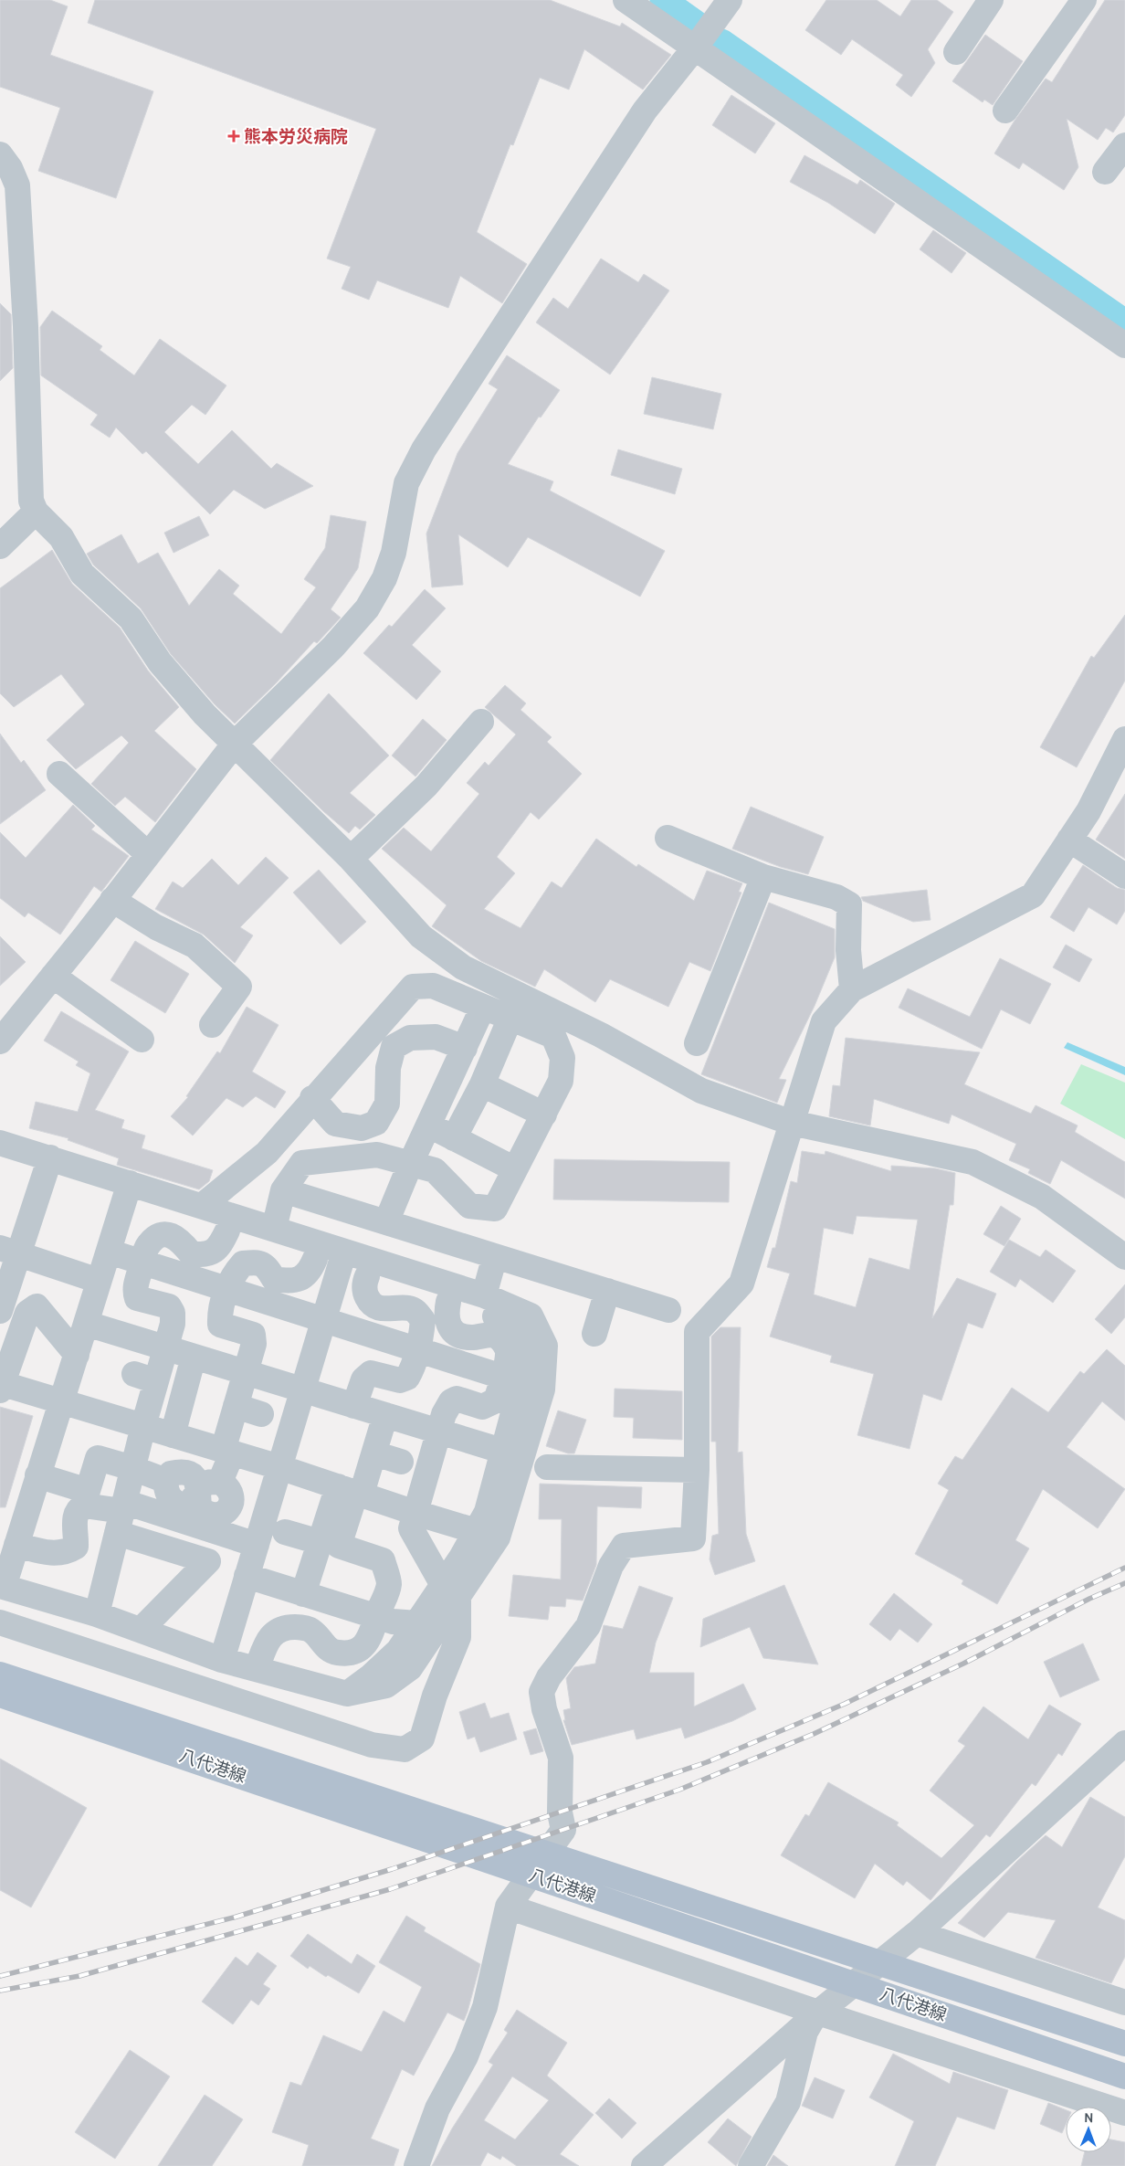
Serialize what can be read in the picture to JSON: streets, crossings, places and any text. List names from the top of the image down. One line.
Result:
{"streets":{"main road":["八代港線"]},"places":{"health":["熊本労災病院"]},"north":"top"}
